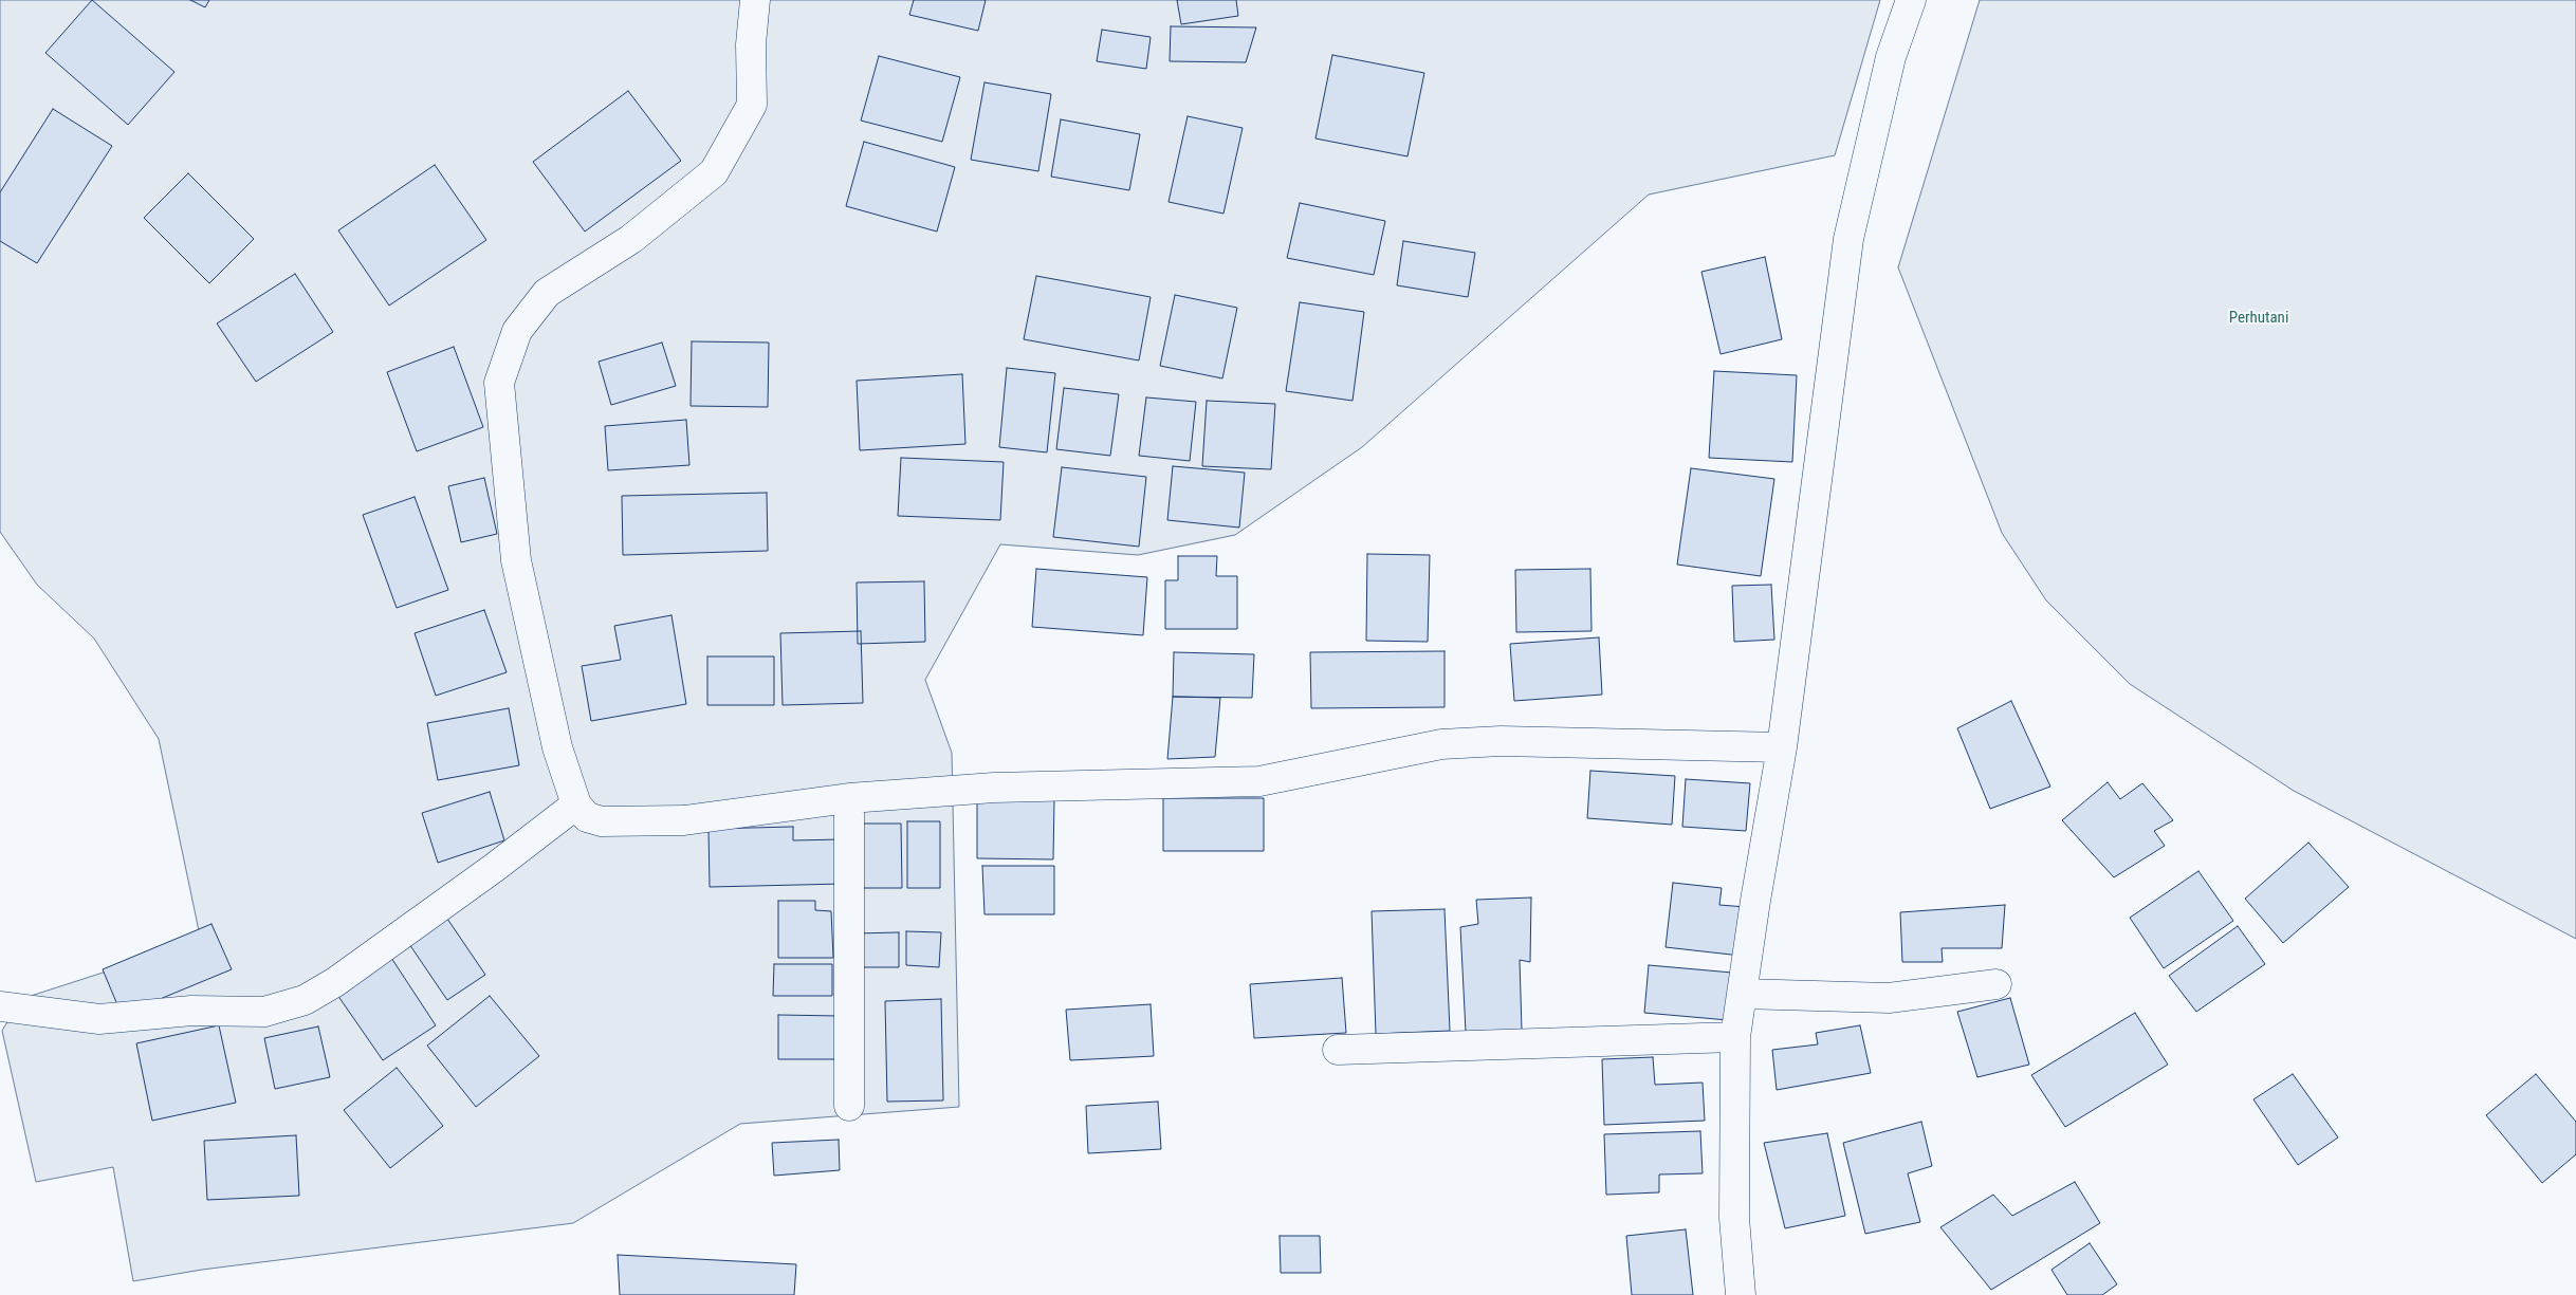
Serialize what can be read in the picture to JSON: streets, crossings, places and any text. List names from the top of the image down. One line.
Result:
{"parks":["Perhutani"]}
